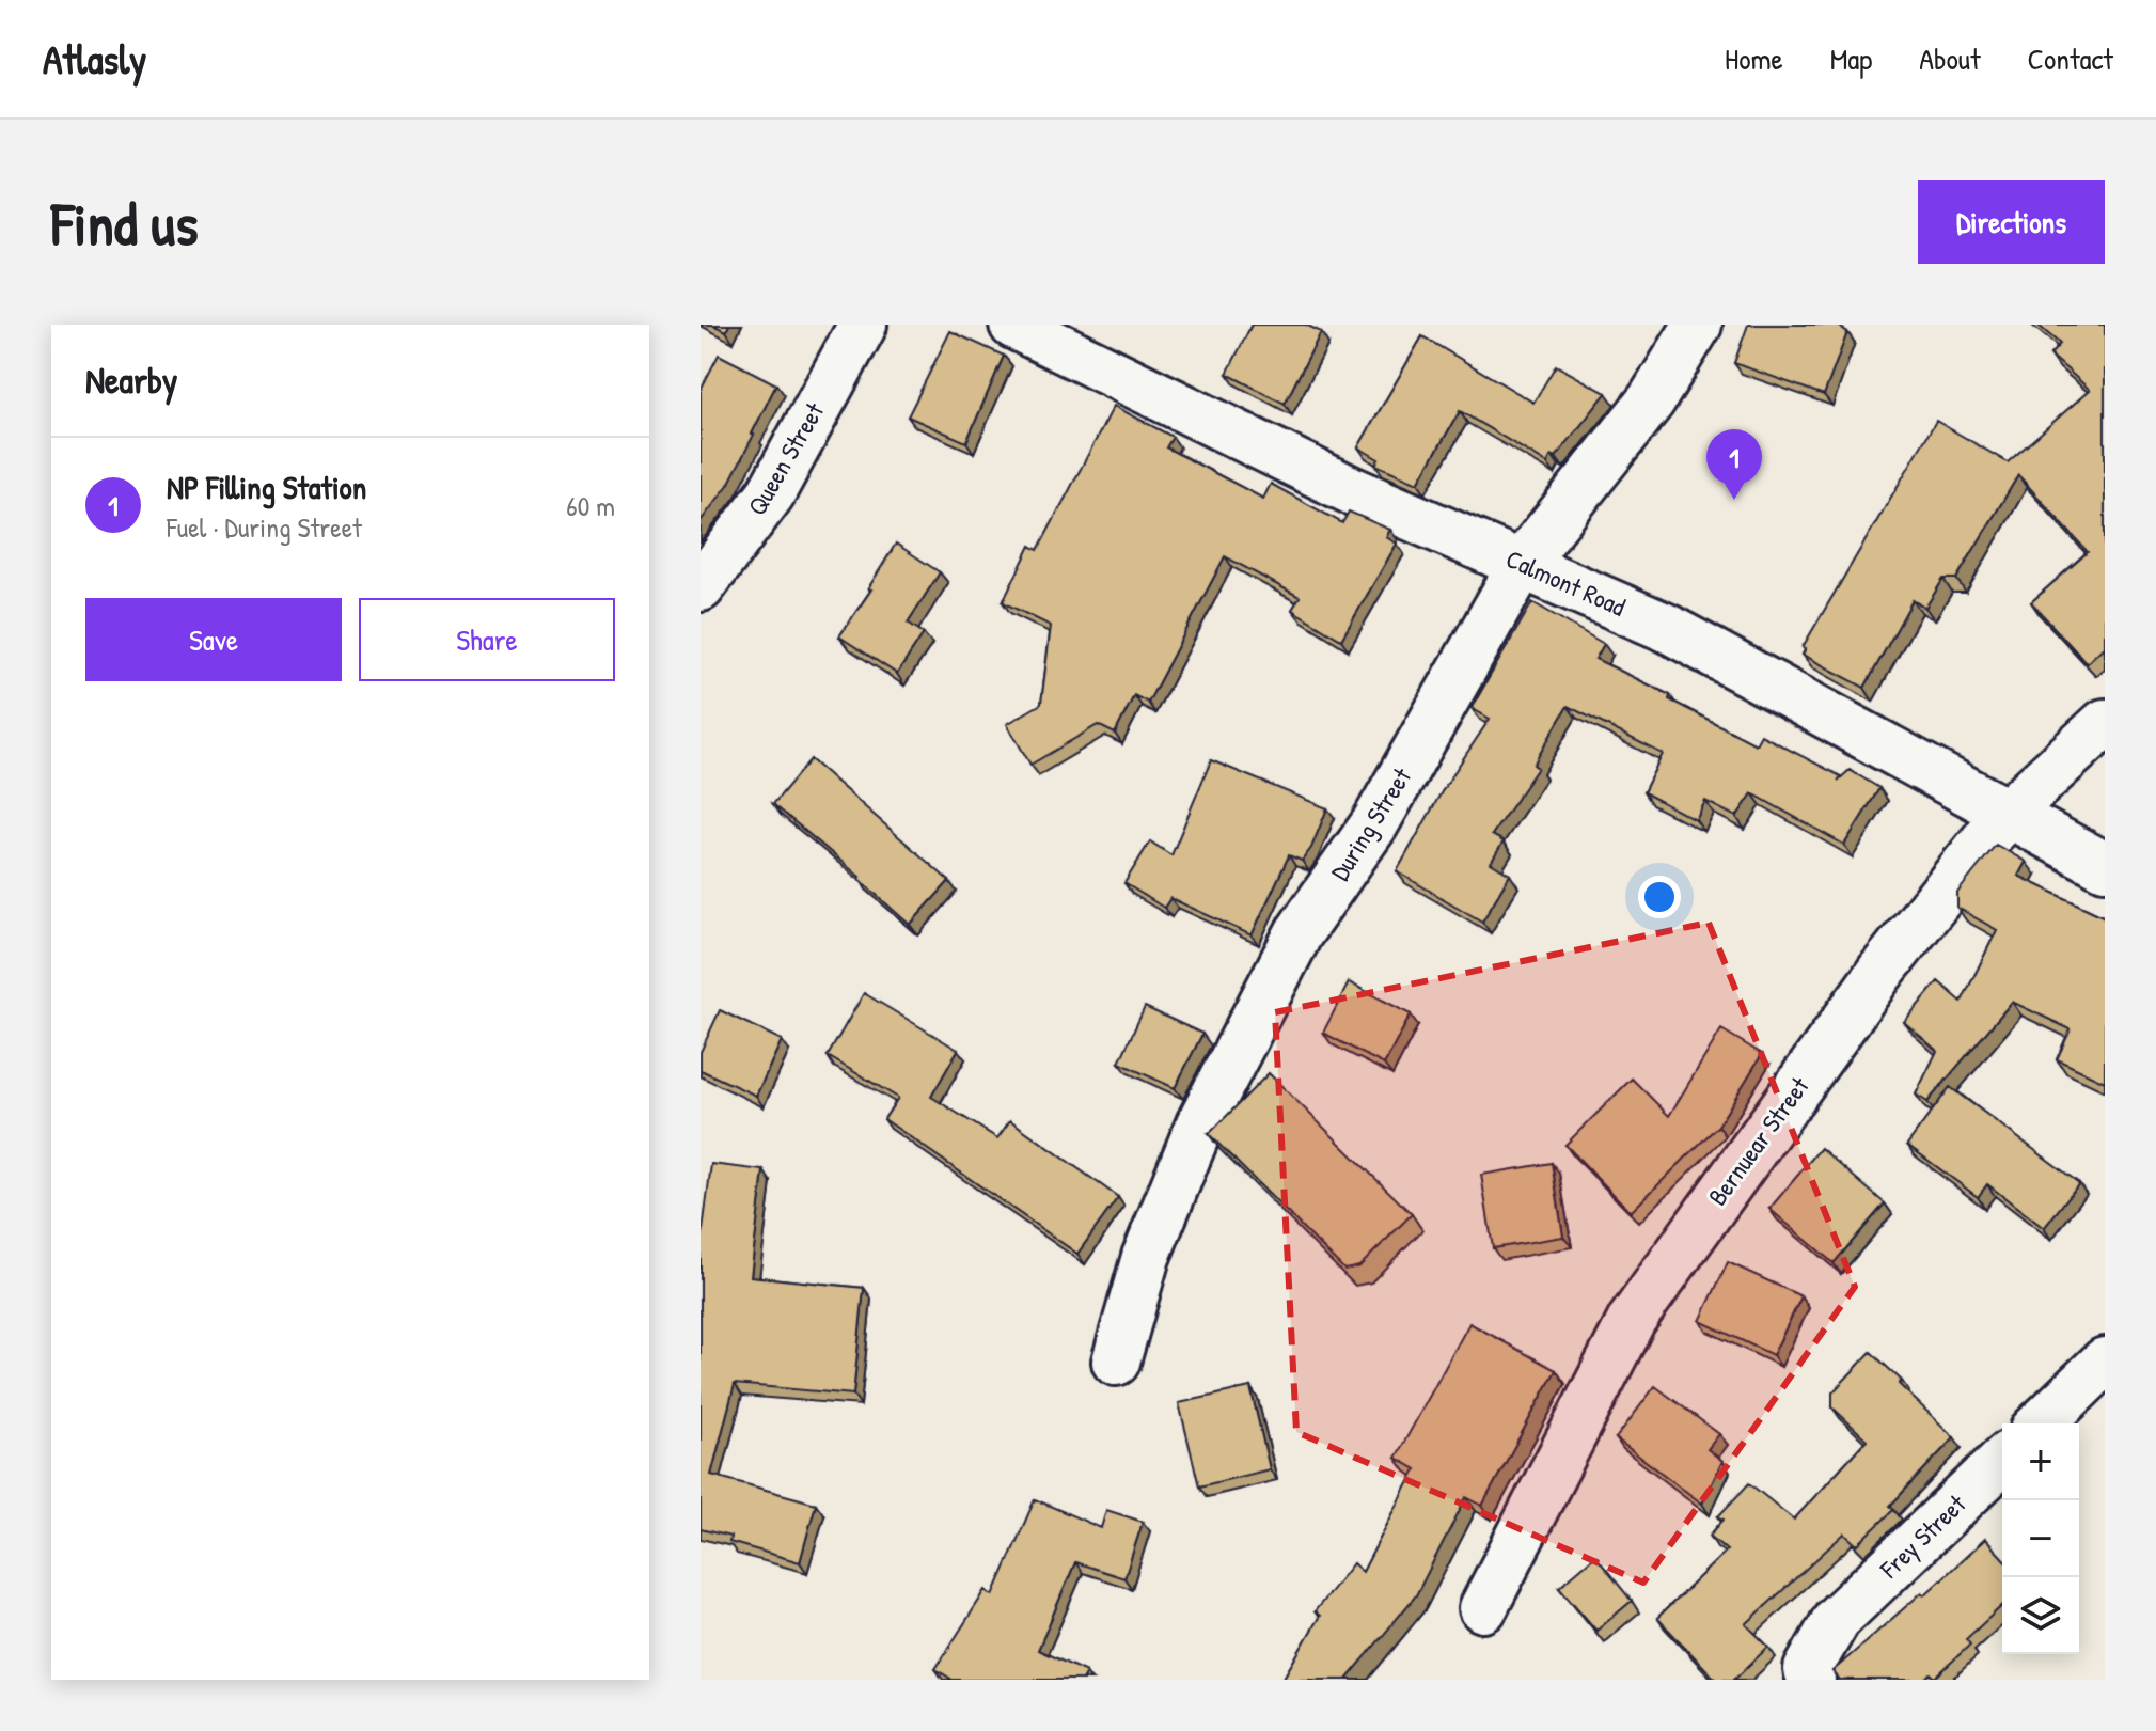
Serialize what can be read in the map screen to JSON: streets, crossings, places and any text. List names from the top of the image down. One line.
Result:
{"streets":{"street":["Queen Street","Calmont Road","During Street","Bernuear Street","Frey Street"]},"crossings":[["Calmont Road","During Street"],["Calmont Road","Bernuear Street"]],"page":{"header":"Atlasly","nav":["Home","Map","About","Contact"],"buttons":["Directions",["Save","Share"]],"title":"Find us","heading":"Nearby","pins":"1","list":[{"mark":"1","name":"NP Filling Station","note":"Fuel · During Street","value":"60 m"}],"map_buttons":["+","−"]}}
